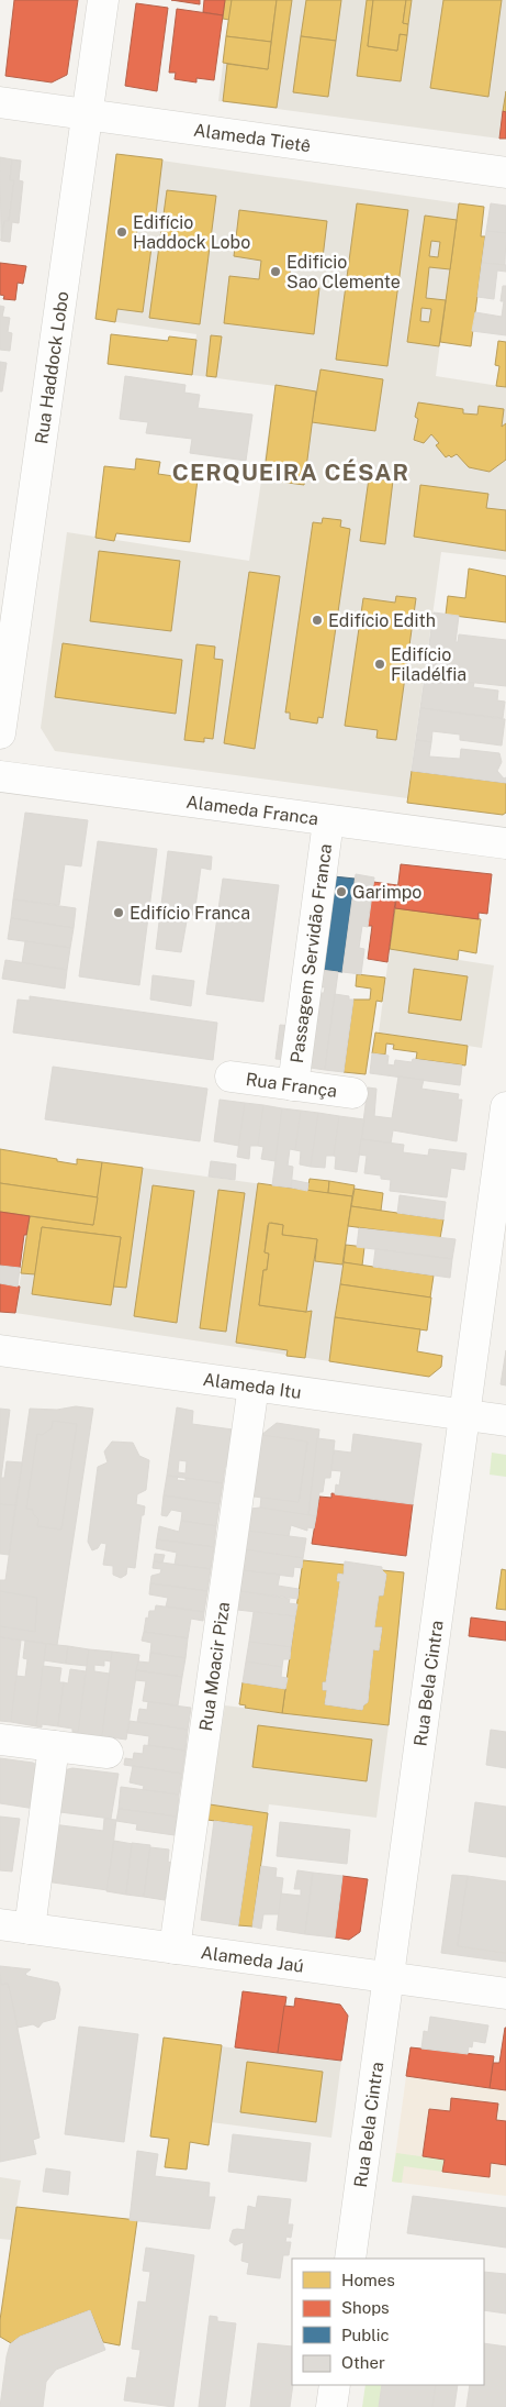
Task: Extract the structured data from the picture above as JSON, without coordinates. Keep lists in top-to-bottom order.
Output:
{
  "streets": {
    "street": [
      "Alameda Tietê",
      "Rua Haddock Lobo",
      "Alameda Franca",
      "Passagem Servidão Franca",
      "Rua França",
      "Alameda Itu",
      "Rua Moacir Piza",
      "Rua Bela Cintra",
      "Alameda Jaú"
    ]
  },
  "crossings": [
    ["Alameda Tietê", "Rua Haddock Lobo"],
    ["Alameda Franca", "Passagem Servidão Franca"],
    ["Passagem Servidão Franca", "Rua França"],
    ["Alameda Itu", "Rua Moacir Piza"],
    ["Alameda Itu", "Rua Bela Cintra"],
    ["Rua Moacir Piza", "Alameda Jaú"],
    ["Rua Bela Cintra", "Alameda Jaú"]
  ],
  "districts": ["CERQUEIRA CÉSAR"],
  "places": [
    "Edifício Haddock Lobo",
    "Edificio Sao Clemente",
    "Edifício Edith",
    "Edifício Filadélfia",
    "Garimpo",
    "Edifício Franca"
  ],
  "legend": [
    "Homes",
    "Shops",
    "Public",
    "Other"
  ]
}
